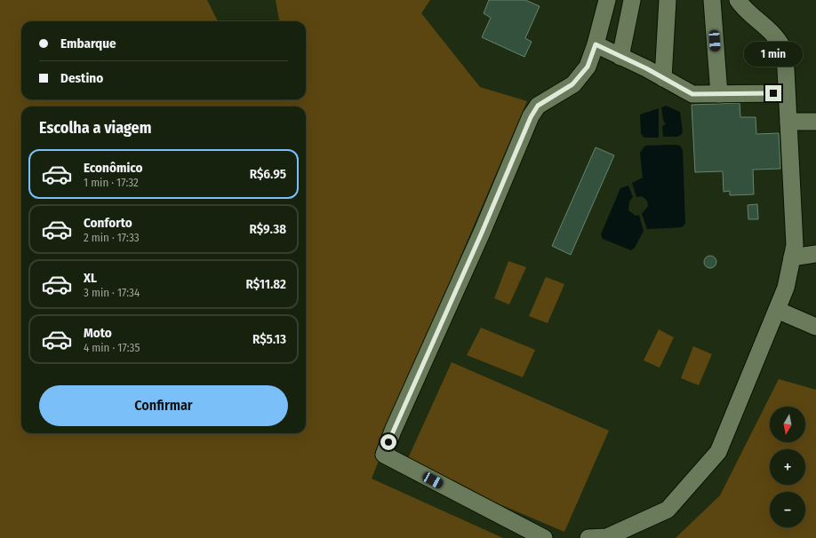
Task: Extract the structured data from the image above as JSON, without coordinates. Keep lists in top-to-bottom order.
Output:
{
  "north": "bottom",
  "page": {
    "banner": ["Embarque", "Destino"],
    "bubble": "1 min",
    "heading": "Escolha a viagem",
    "list": [
      {
        "name": "Econômico",
        "note": "1 min · 17:32",
        "value": "R$6.95"
      },
      {
        "name": "Conforto",
        "note": "2 min · 17:33",
        "value": "R$9.38"
      },
      {
        "name": "XL",
        "note": "3 min · 17:34",
        "value": "R$11.82"
      },
      {
        "name": "Moto",
        "note": "4 min · 17:35",
        "value": "R$5.13"
      }
    ],
    "buttons": "Confirmar",
    "map_buttons": ["+", "−"]
  }
}
